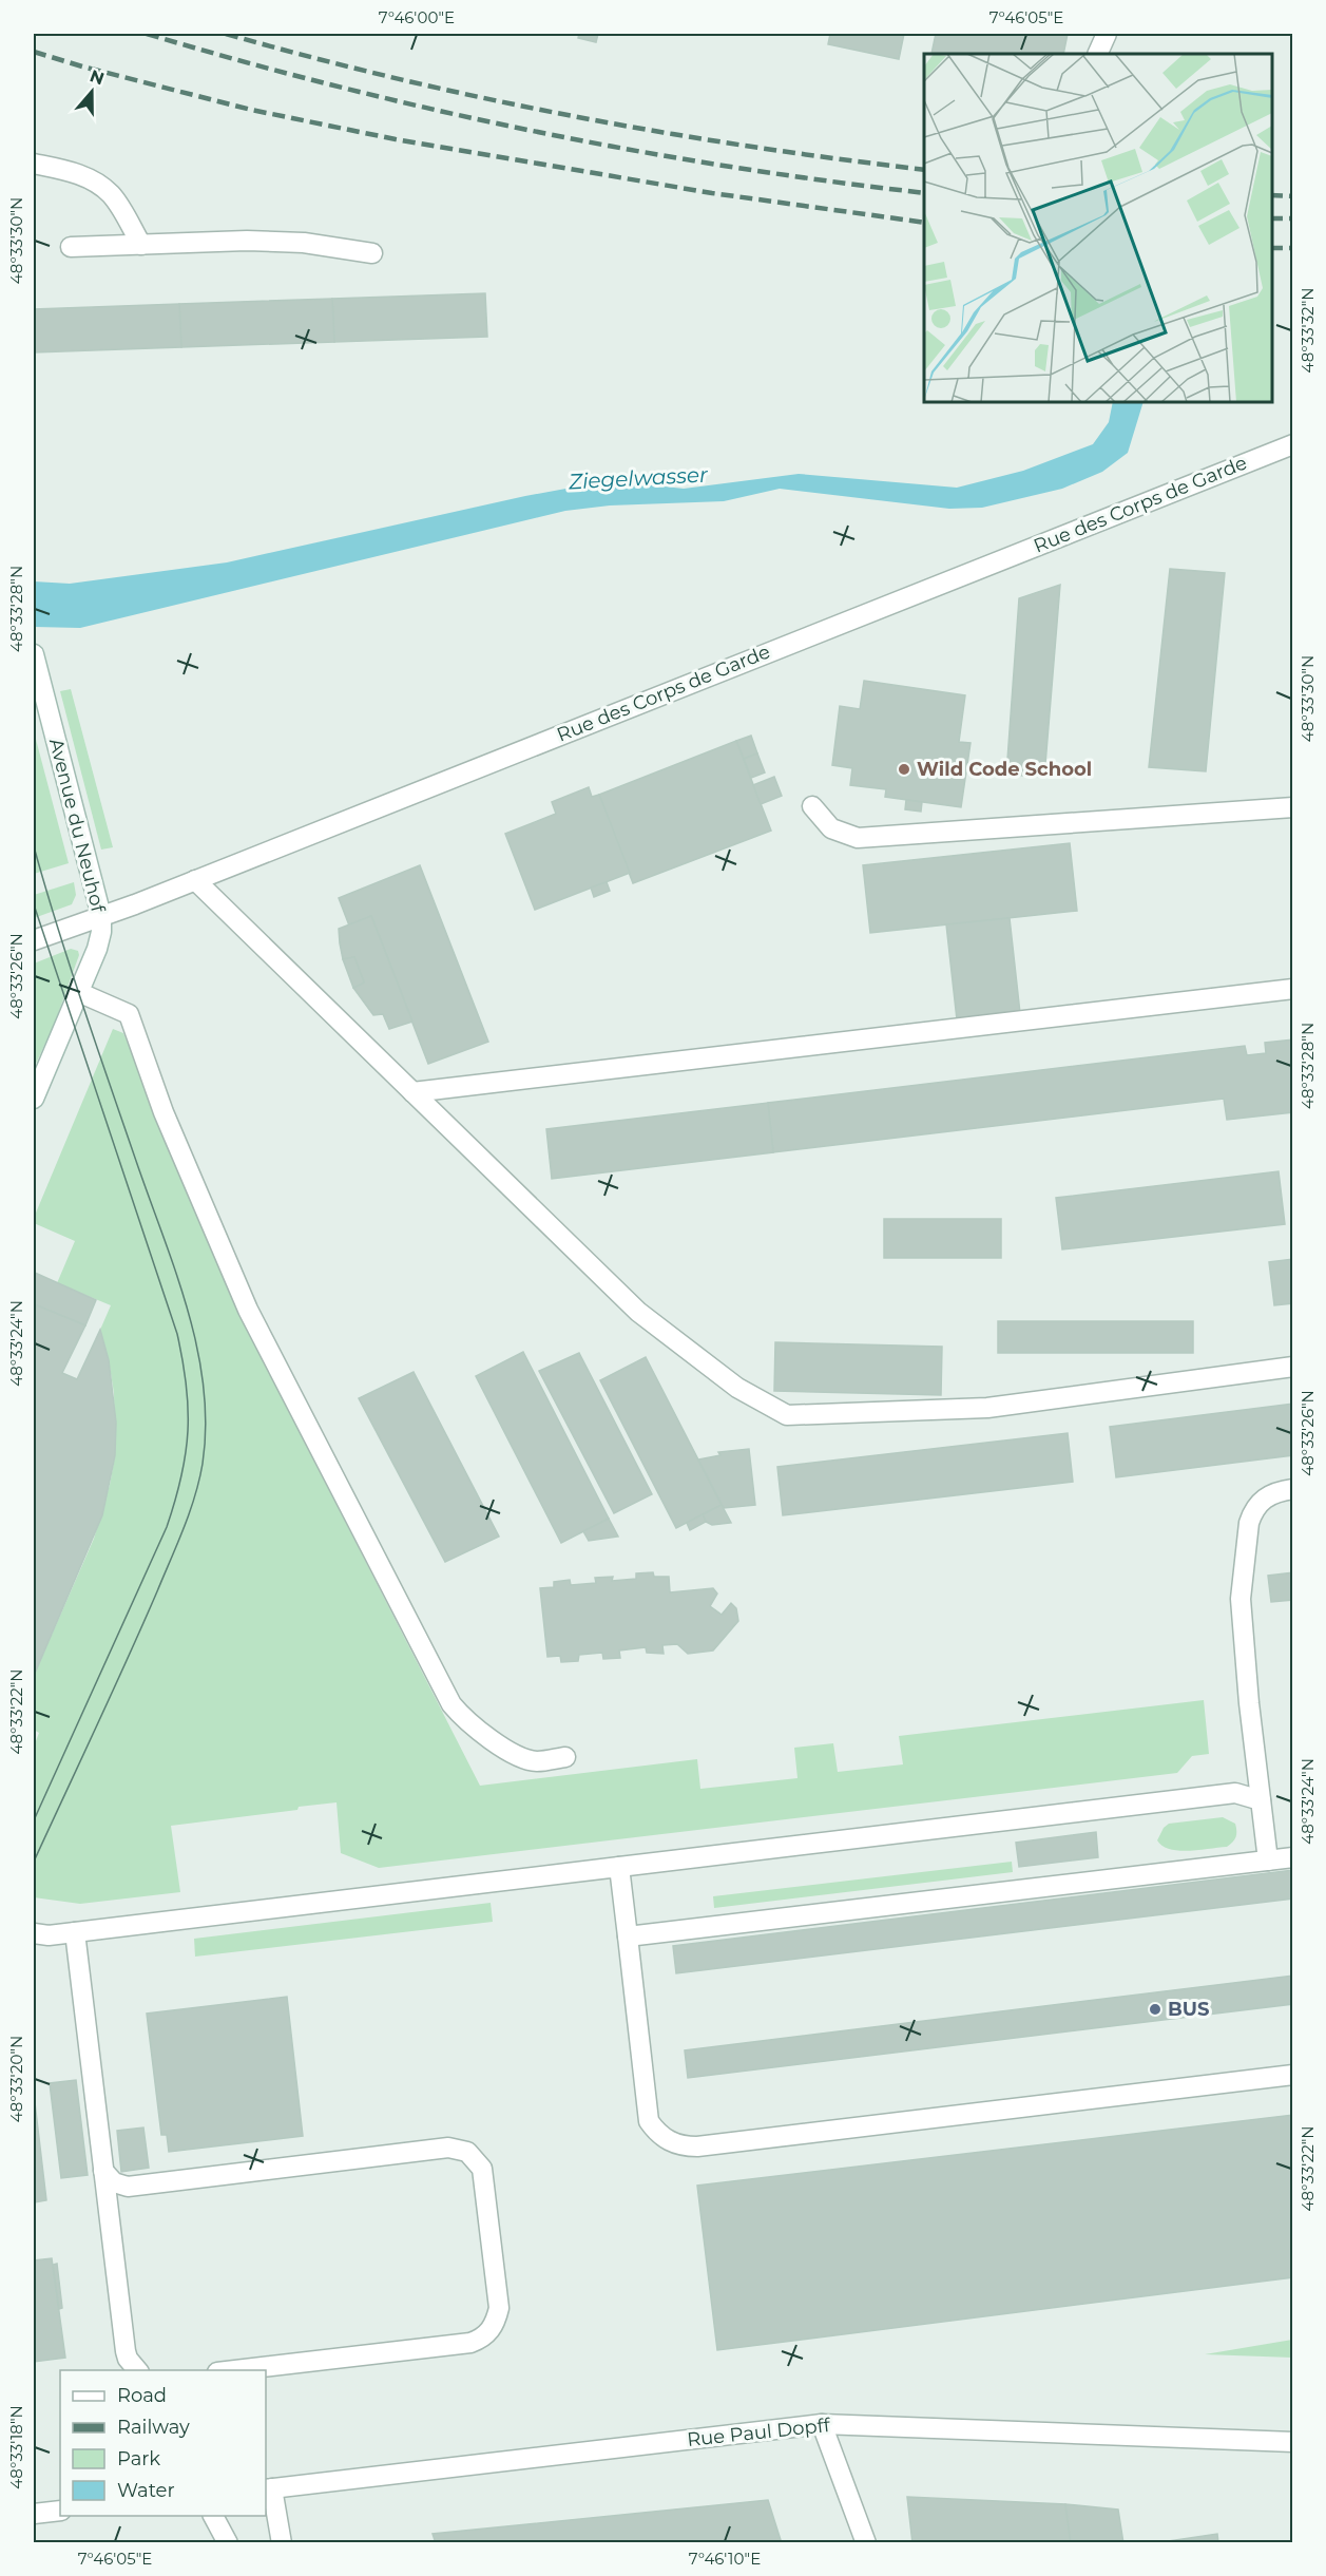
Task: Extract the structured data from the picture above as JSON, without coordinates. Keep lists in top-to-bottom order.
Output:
{
  "streets": {
    "street": ["Rue des Corps de Garde", "Avenue du Neuhof", "Rue Paul Dopff"]
  },
  "crossings": [
    ["Rue des Corps de Garde", "Avenue du Neuhof"]
  ],
  "water": ["Ziegelwasser"],
  "places": ["Wild Code School", "BUS"],
  "legend": [
    "Road",
    "Railway",
    "Park",
    "Water"
  ],
  "north": "top",
  "coordinates": [
    "7°46'00\"E",
    "7°46'05\"E",
    "48°33'30\"N",
    "48°33'32\"N",
    "48°33'28\"N",
    "48°33'26\"N",
    "48°33'24\"N",
    "48°33'22\"N",
    "48°33'20\"N",
    "48°33'18\"N",
    "7°46'10\"E"
  ]
}
